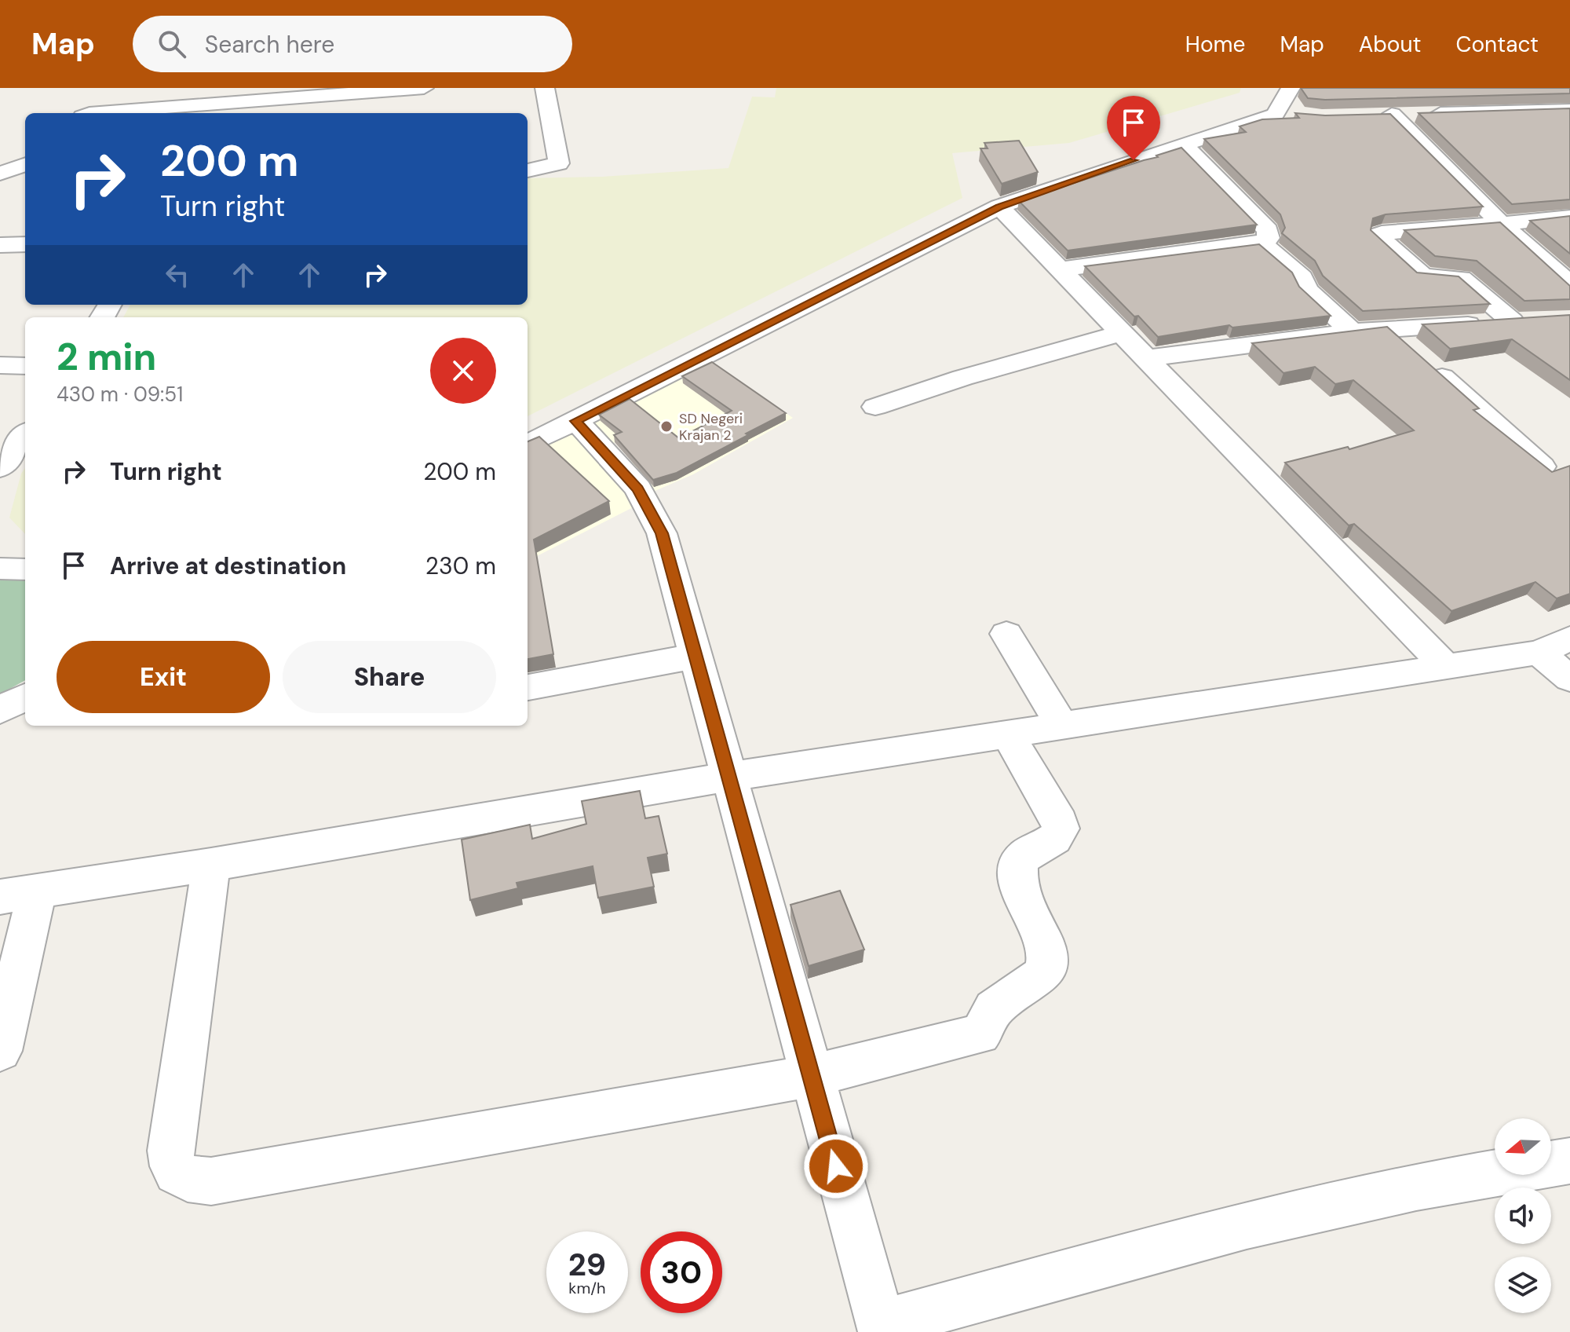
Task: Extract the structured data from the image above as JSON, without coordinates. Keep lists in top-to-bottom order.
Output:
{
  "places": ["SD Negeri Krajan 2"],
  "north": "left",
  "page": {
    "header": "Map",
    "search": "Search here",
    "nav": [
      "Home",
      "Map",
      "About",
      "Contact"
    ],
    "turn": ["200 m", "Turn right"],
    "heading": ["2 min", "430 m · 09:51"],
    "list": [
      {
        "name": "Turn right",
        "value": "200 m"
      },
      {
        "name": "Arrive at destination",
        "value": "230 m"
      }
    ],
    "buttons": ["Exit", "Share"],
    "speed": "29 km/h",
    "limit": "30"
  }
}
